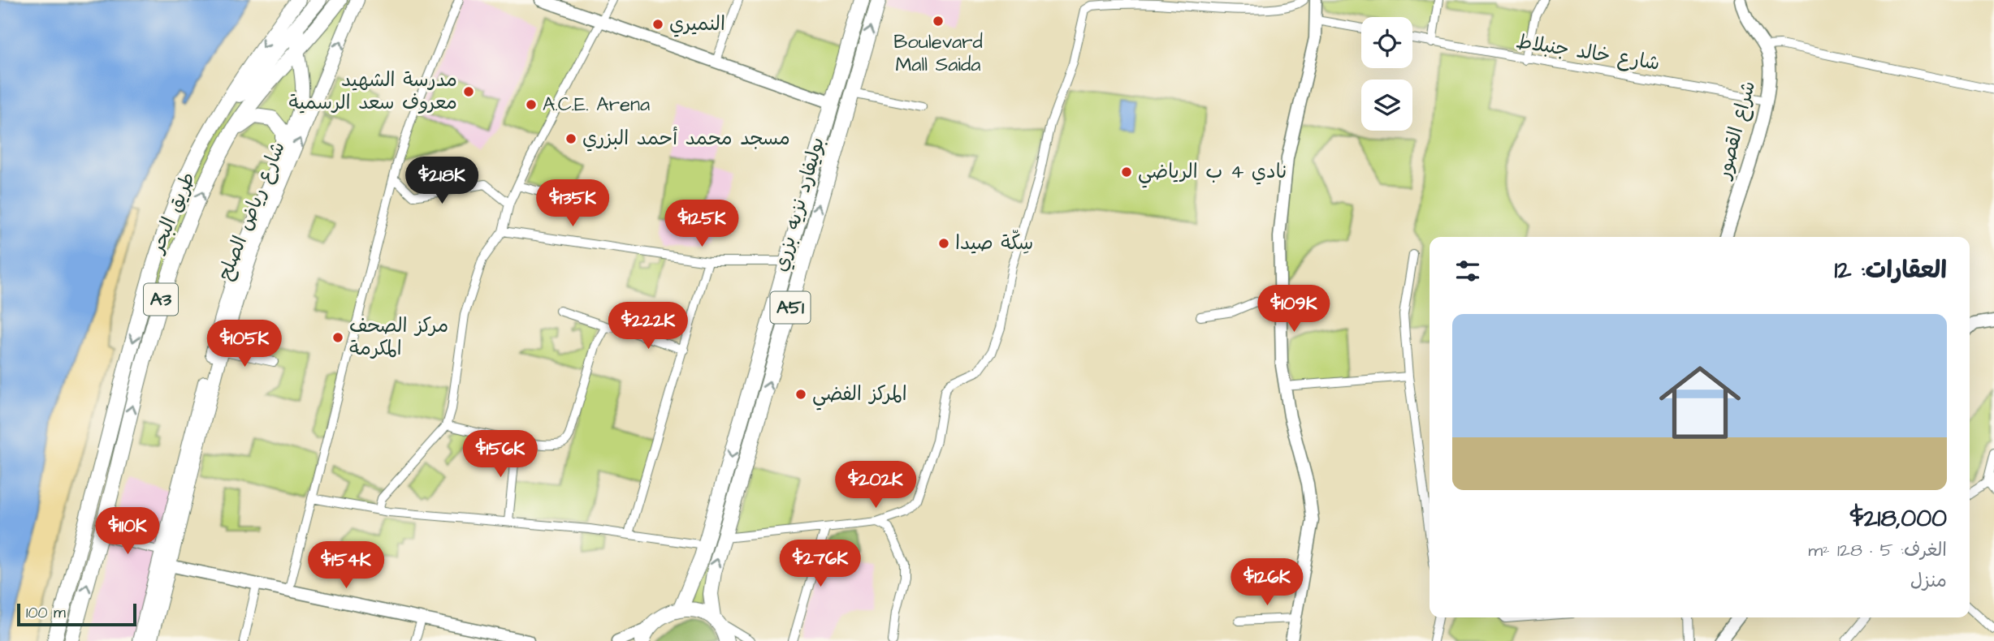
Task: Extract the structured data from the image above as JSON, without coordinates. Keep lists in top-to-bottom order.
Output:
{
  "streets": {
    "highway": [
      "بوليفارد نزيه بزري",
      "طريق البحر",
      "A3",
      "A51"
    ],
    "main road": ["شارع رياض الصلح"],
    "street": ["شارع خالد جنبلاط", "شراع القصور"]
  },
  "crossings": [
    ["شارع خالد جنبلاط", "شراع القصور"],
    ["بوليفارد نزيه بزري", "A51"],
    ["شارع رياض الصلح", "طريق البحر"]
  ],
  "places": [
    "Boulevard Mall Saida",
    "النميري",
    "مدرسة الشهيد معروف سعد الرسمية",
    "A.C.E. Arena",
    "مسجد محمد أحمد البزري",
    "نادي 4 ب الرياضي",
    "سِكّة صيدا",
    "مركز الصحف المكرمة",
    "المركز الفضي"
  ],
  "scale_bar": "100 m",
  "page": {
    "price": [
      "$218K",
      "$135K",
      "$125K",
      "$109K",
      "$222K",
      "$105K",
      "$156K",
      "$202K",
      "$110K",
      "$276K",
      "$154K",
      "$126K"
    ],
    "heading": "العقارات: 12",
    "list": [
      {
        "name": "$218,000",
        "note": "الغرف: 5 · 128 m² · منزل"
      }
    ],
    "scale": "100 m"
  }
}
